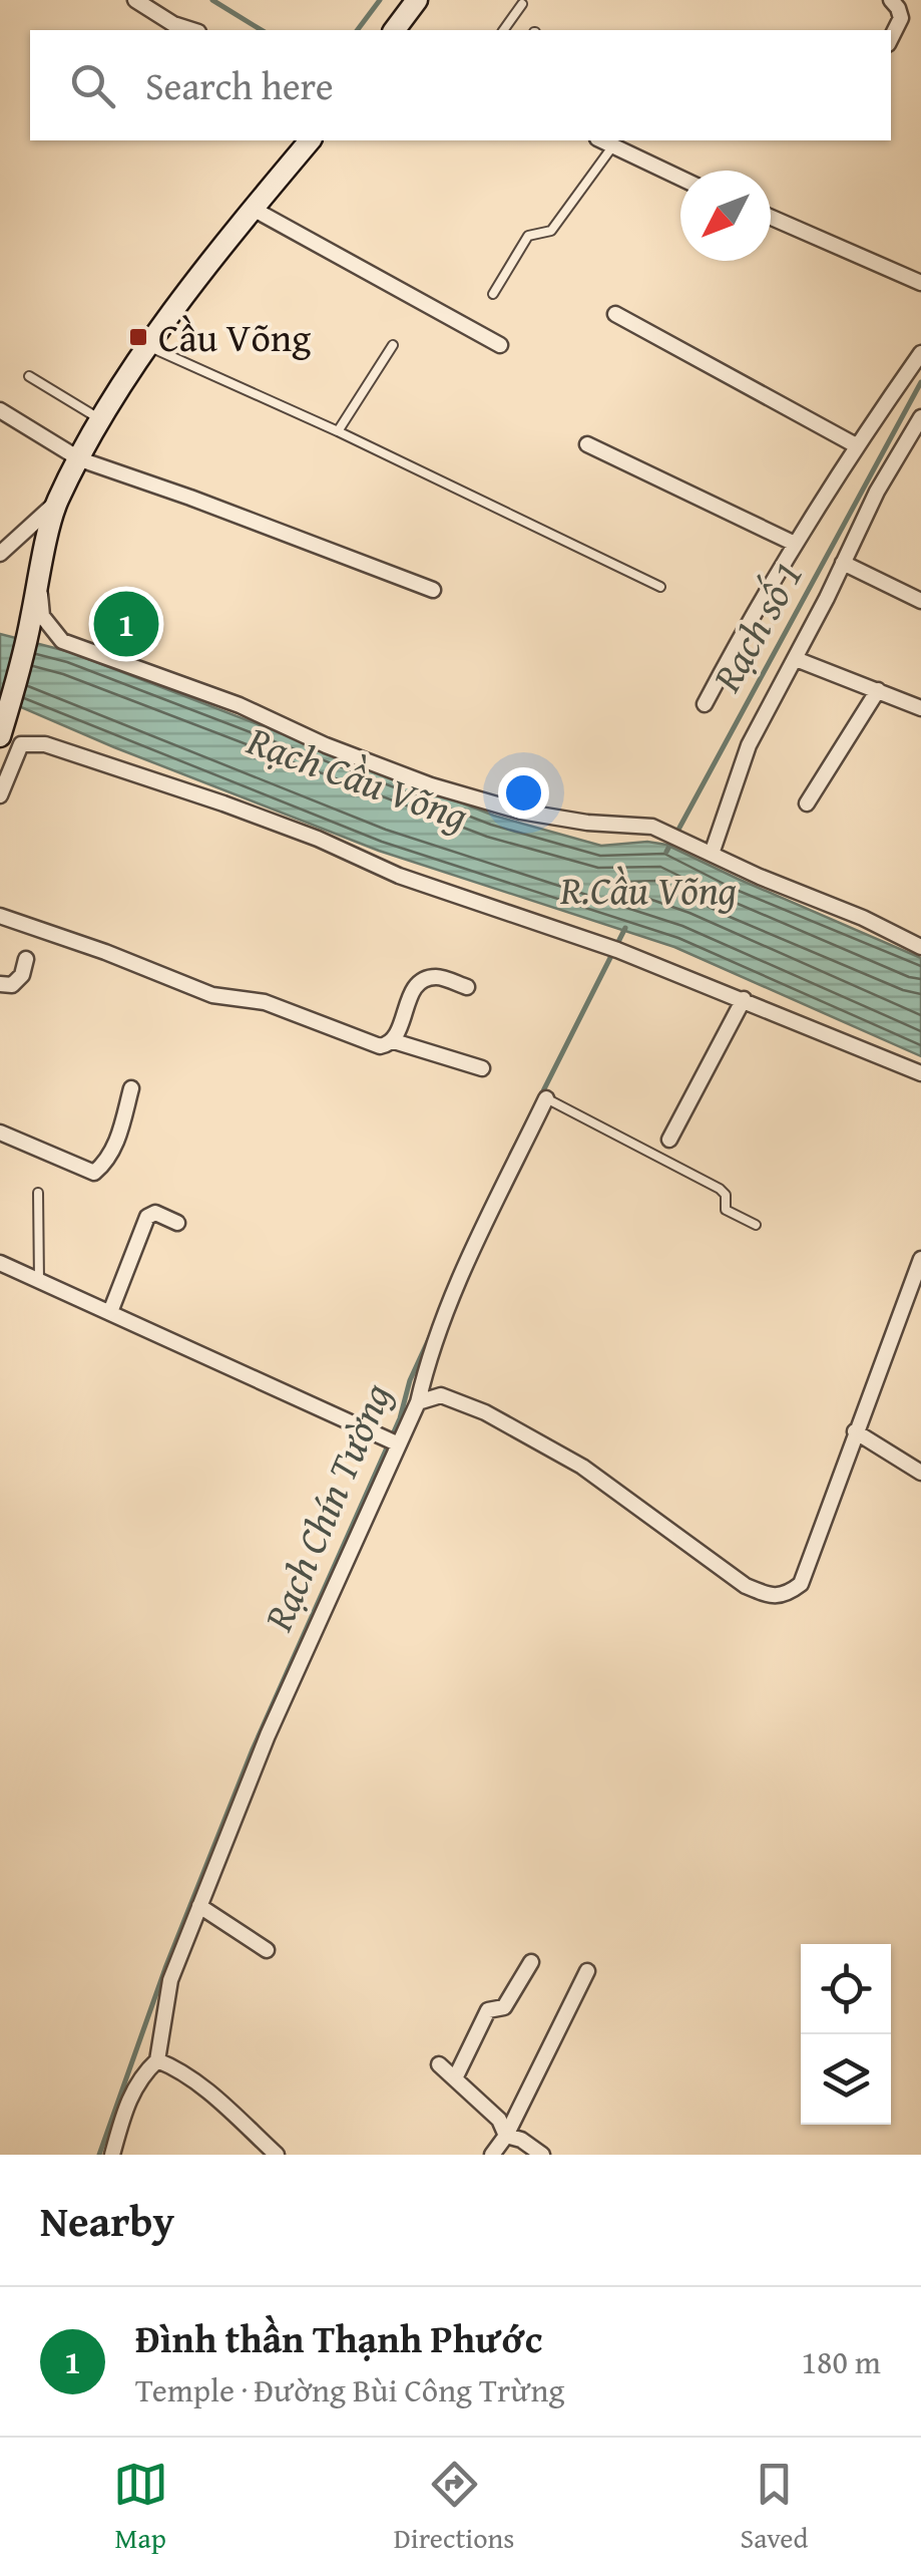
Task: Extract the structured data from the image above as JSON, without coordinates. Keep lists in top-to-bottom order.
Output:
{
  "water": [
    "Rạch số 1",
    "Rạch Cầu Võng",
    "R.Cầu Võng",
    "Rạch Chín Tường"
  ],
  "places": {
    "transit": ["Cầu Võng"]
  },
  "north": "bottom left",
  "page": {
    "search": "Search here",
    "pins": "1",
    "heading": "Nearby",
    "list": [
      {
        "mark": "1",
        "name": "Đình thần Thạnh Phước",
        "note": "Temple · Đường Bùi Công Trừng",
        "value": "180 m"
      }
    ],
    "nav": ["Map", "Directions", "Saved"]
  }
}
